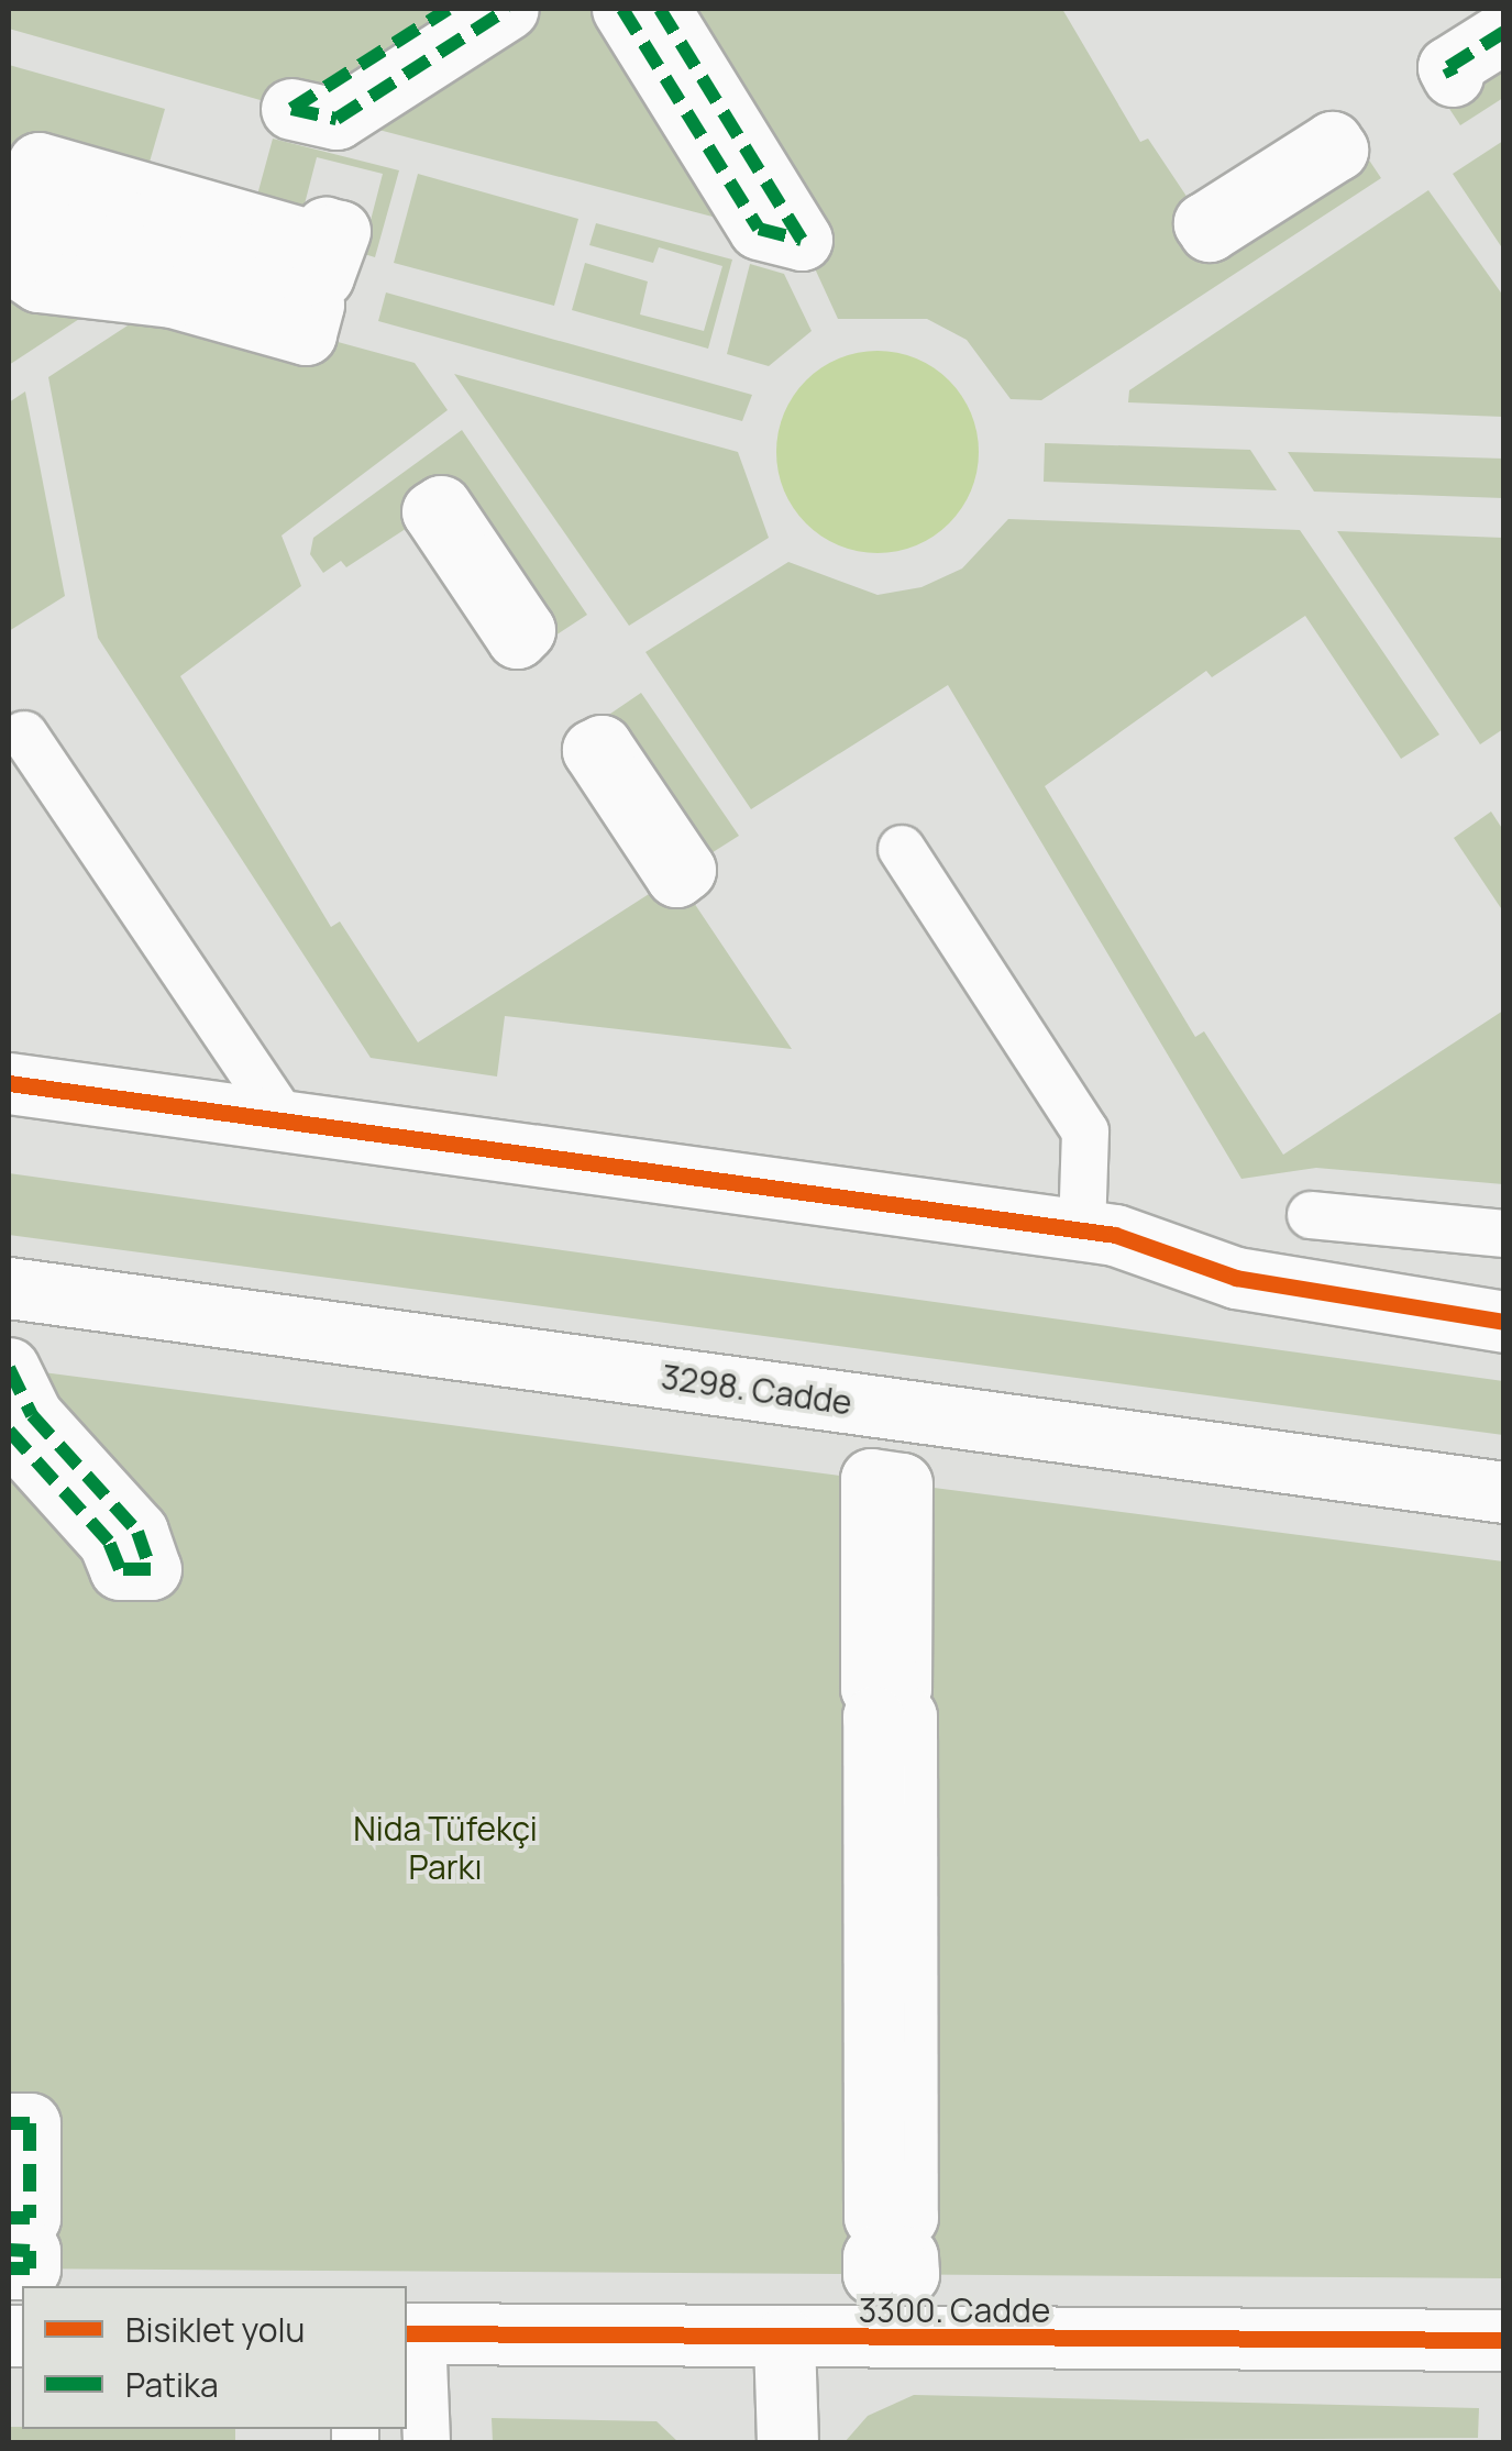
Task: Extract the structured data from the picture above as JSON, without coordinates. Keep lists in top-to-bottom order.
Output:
{
  "streets": {
    "street": ["3298. Cadde", "3300. Cadde"]
  },
  "parks": ["Nida Tüfekçi Parkı"],
  "legend": ["Bisiklet yolu", "Patika"]
}
